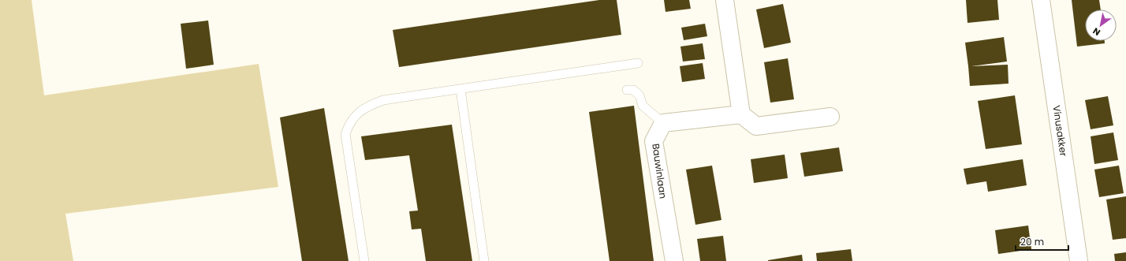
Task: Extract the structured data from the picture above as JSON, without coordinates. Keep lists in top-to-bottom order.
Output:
{
  "streets": {
    "street": ["Vinusakker", "Bauwinlaan"]
  },
  "scale_bar": "20 m",
  "north": "bottom left"
}
